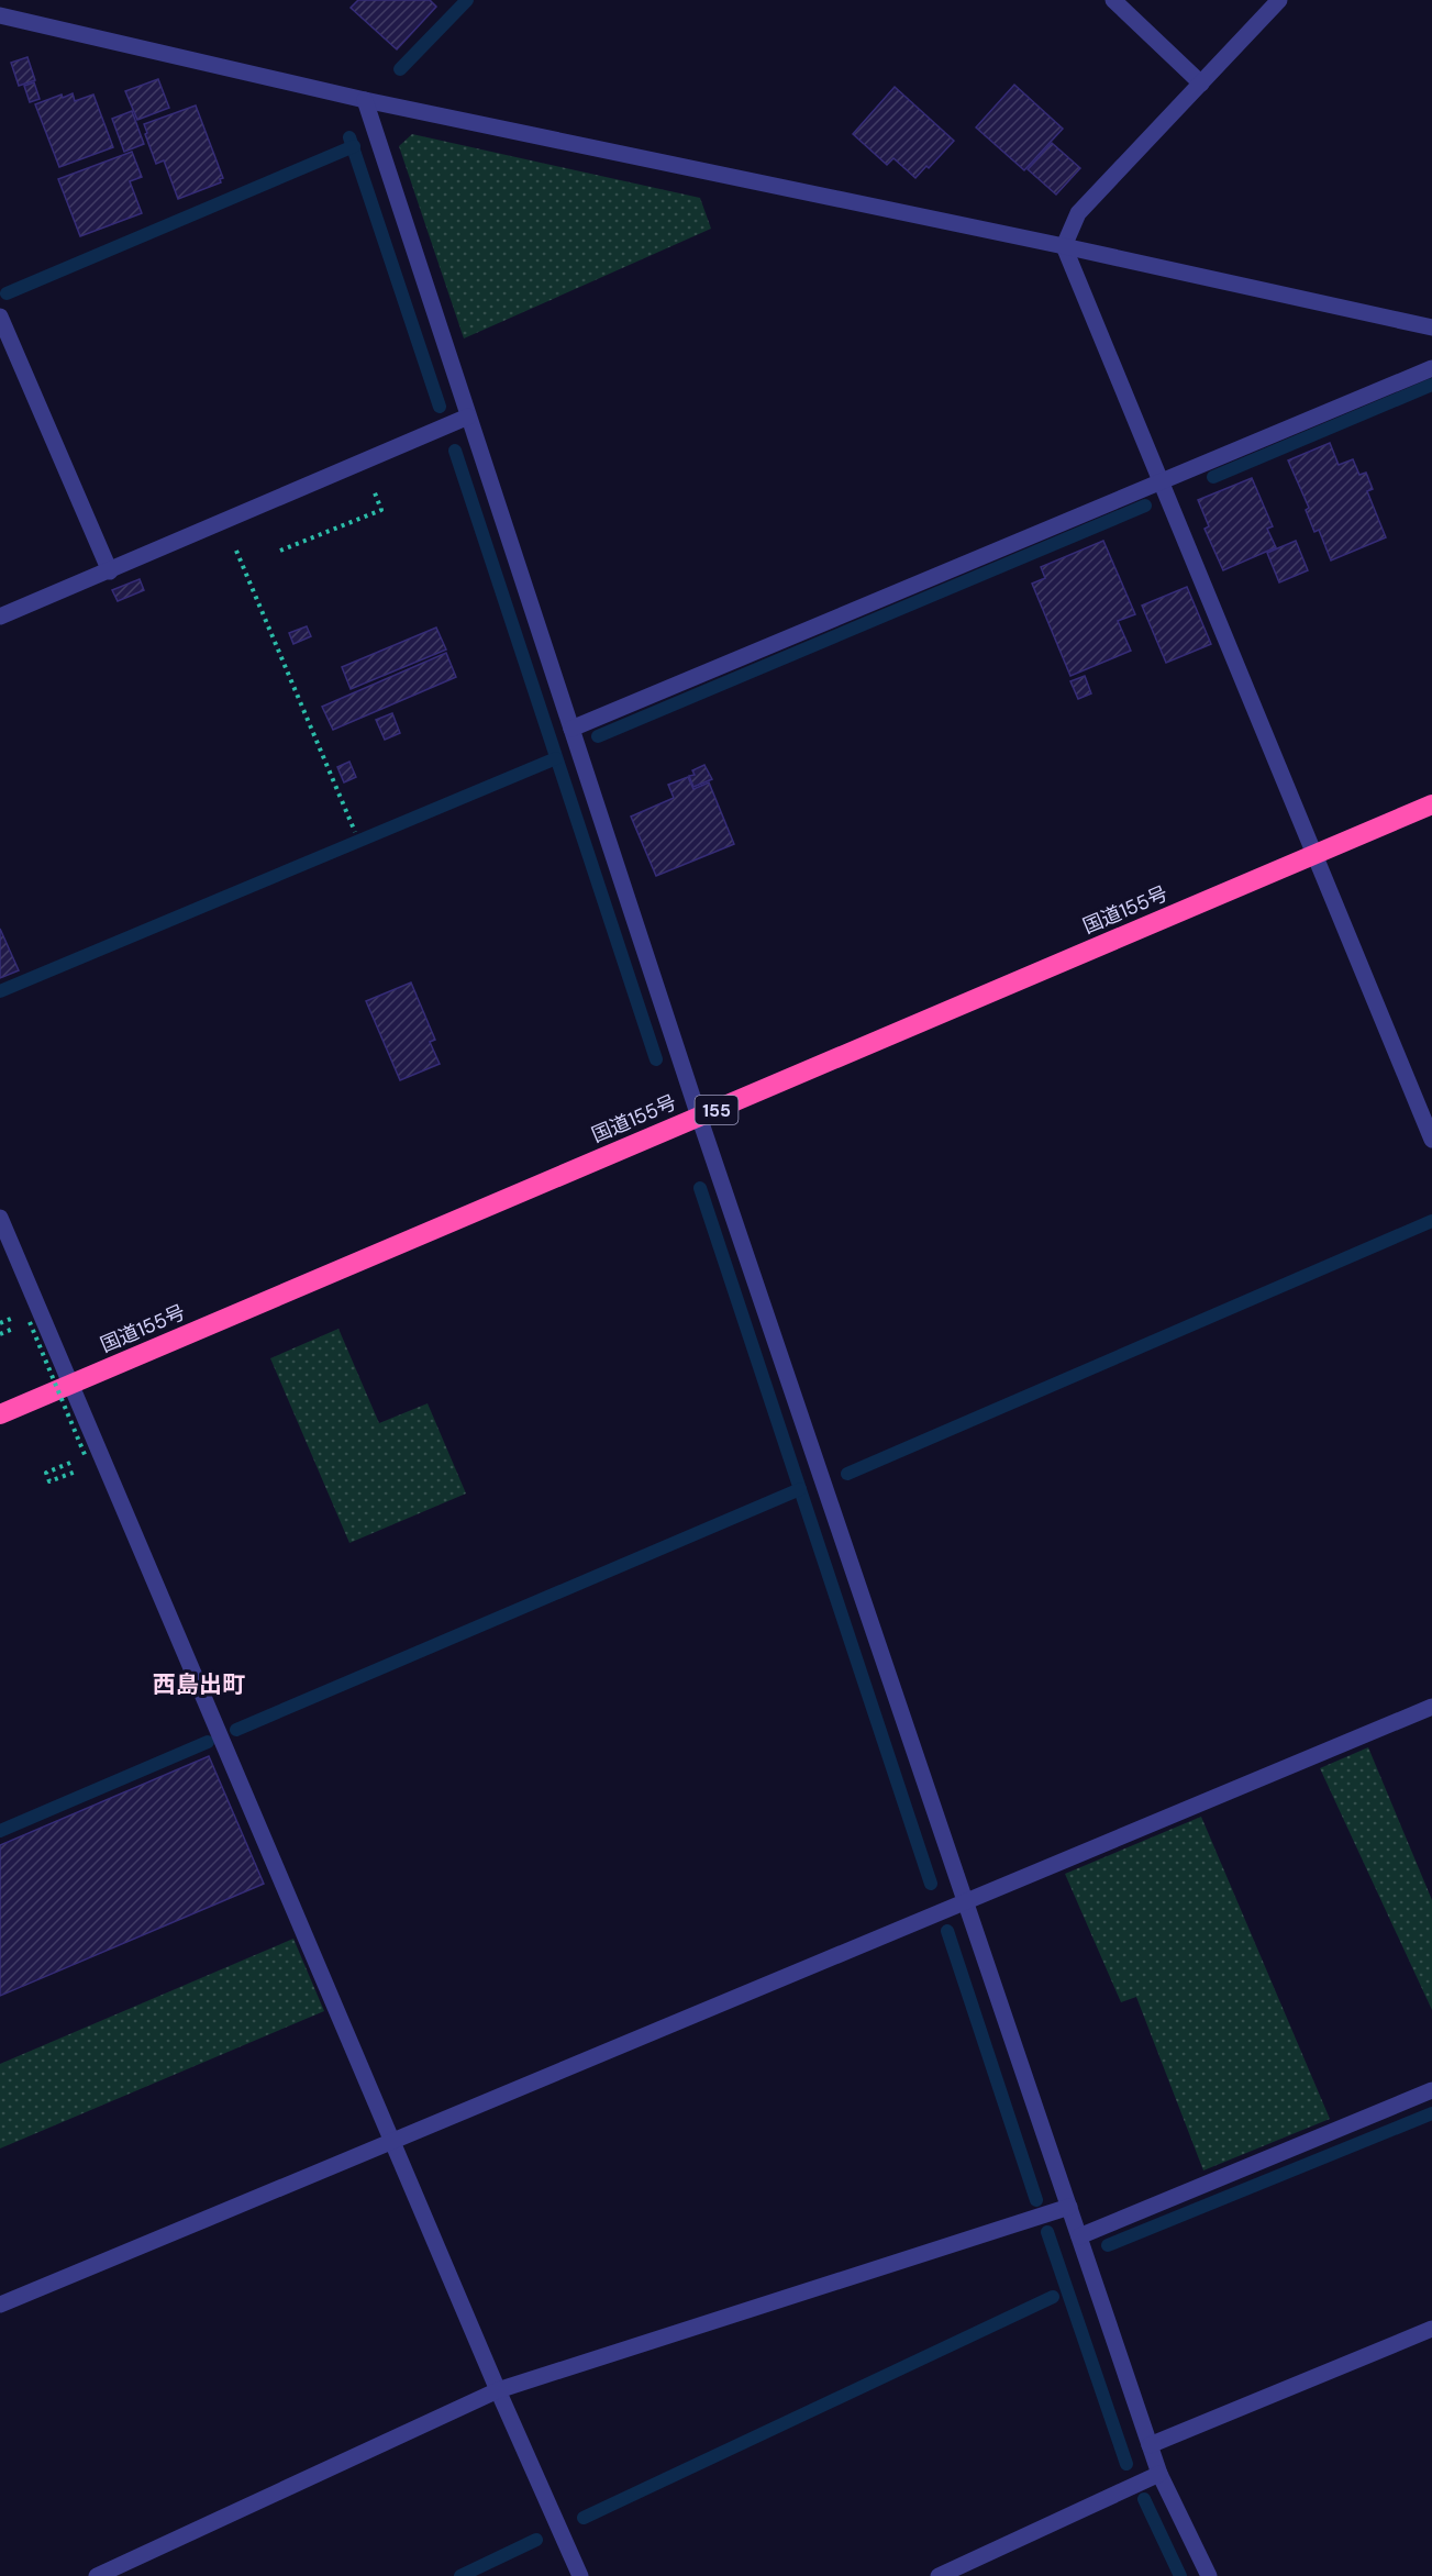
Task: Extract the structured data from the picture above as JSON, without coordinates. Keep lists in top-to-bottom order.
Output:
{
  "streets": {
    "highway": ["国道155号", "155"]
  },
  "districts": ["西島出町"]
}
